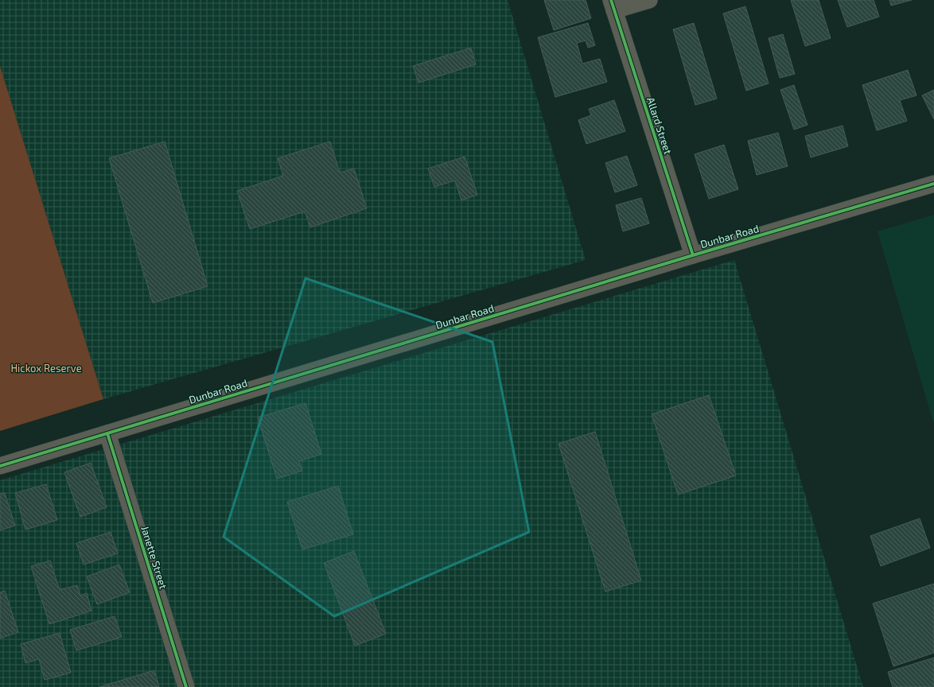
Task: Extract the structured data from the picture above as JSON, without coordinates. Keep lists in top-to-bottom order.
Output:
{
  "streets": {
    "street": ["Allard Street", "Dunbar Road", "Janette Street"]
  },
  "crossings": [
    ["Allard Street", "Dunbar Road"],
    ["Dunbar Road", "Janette Street"]
  ],
  "parks": ["Hickox Reserve"]
}
